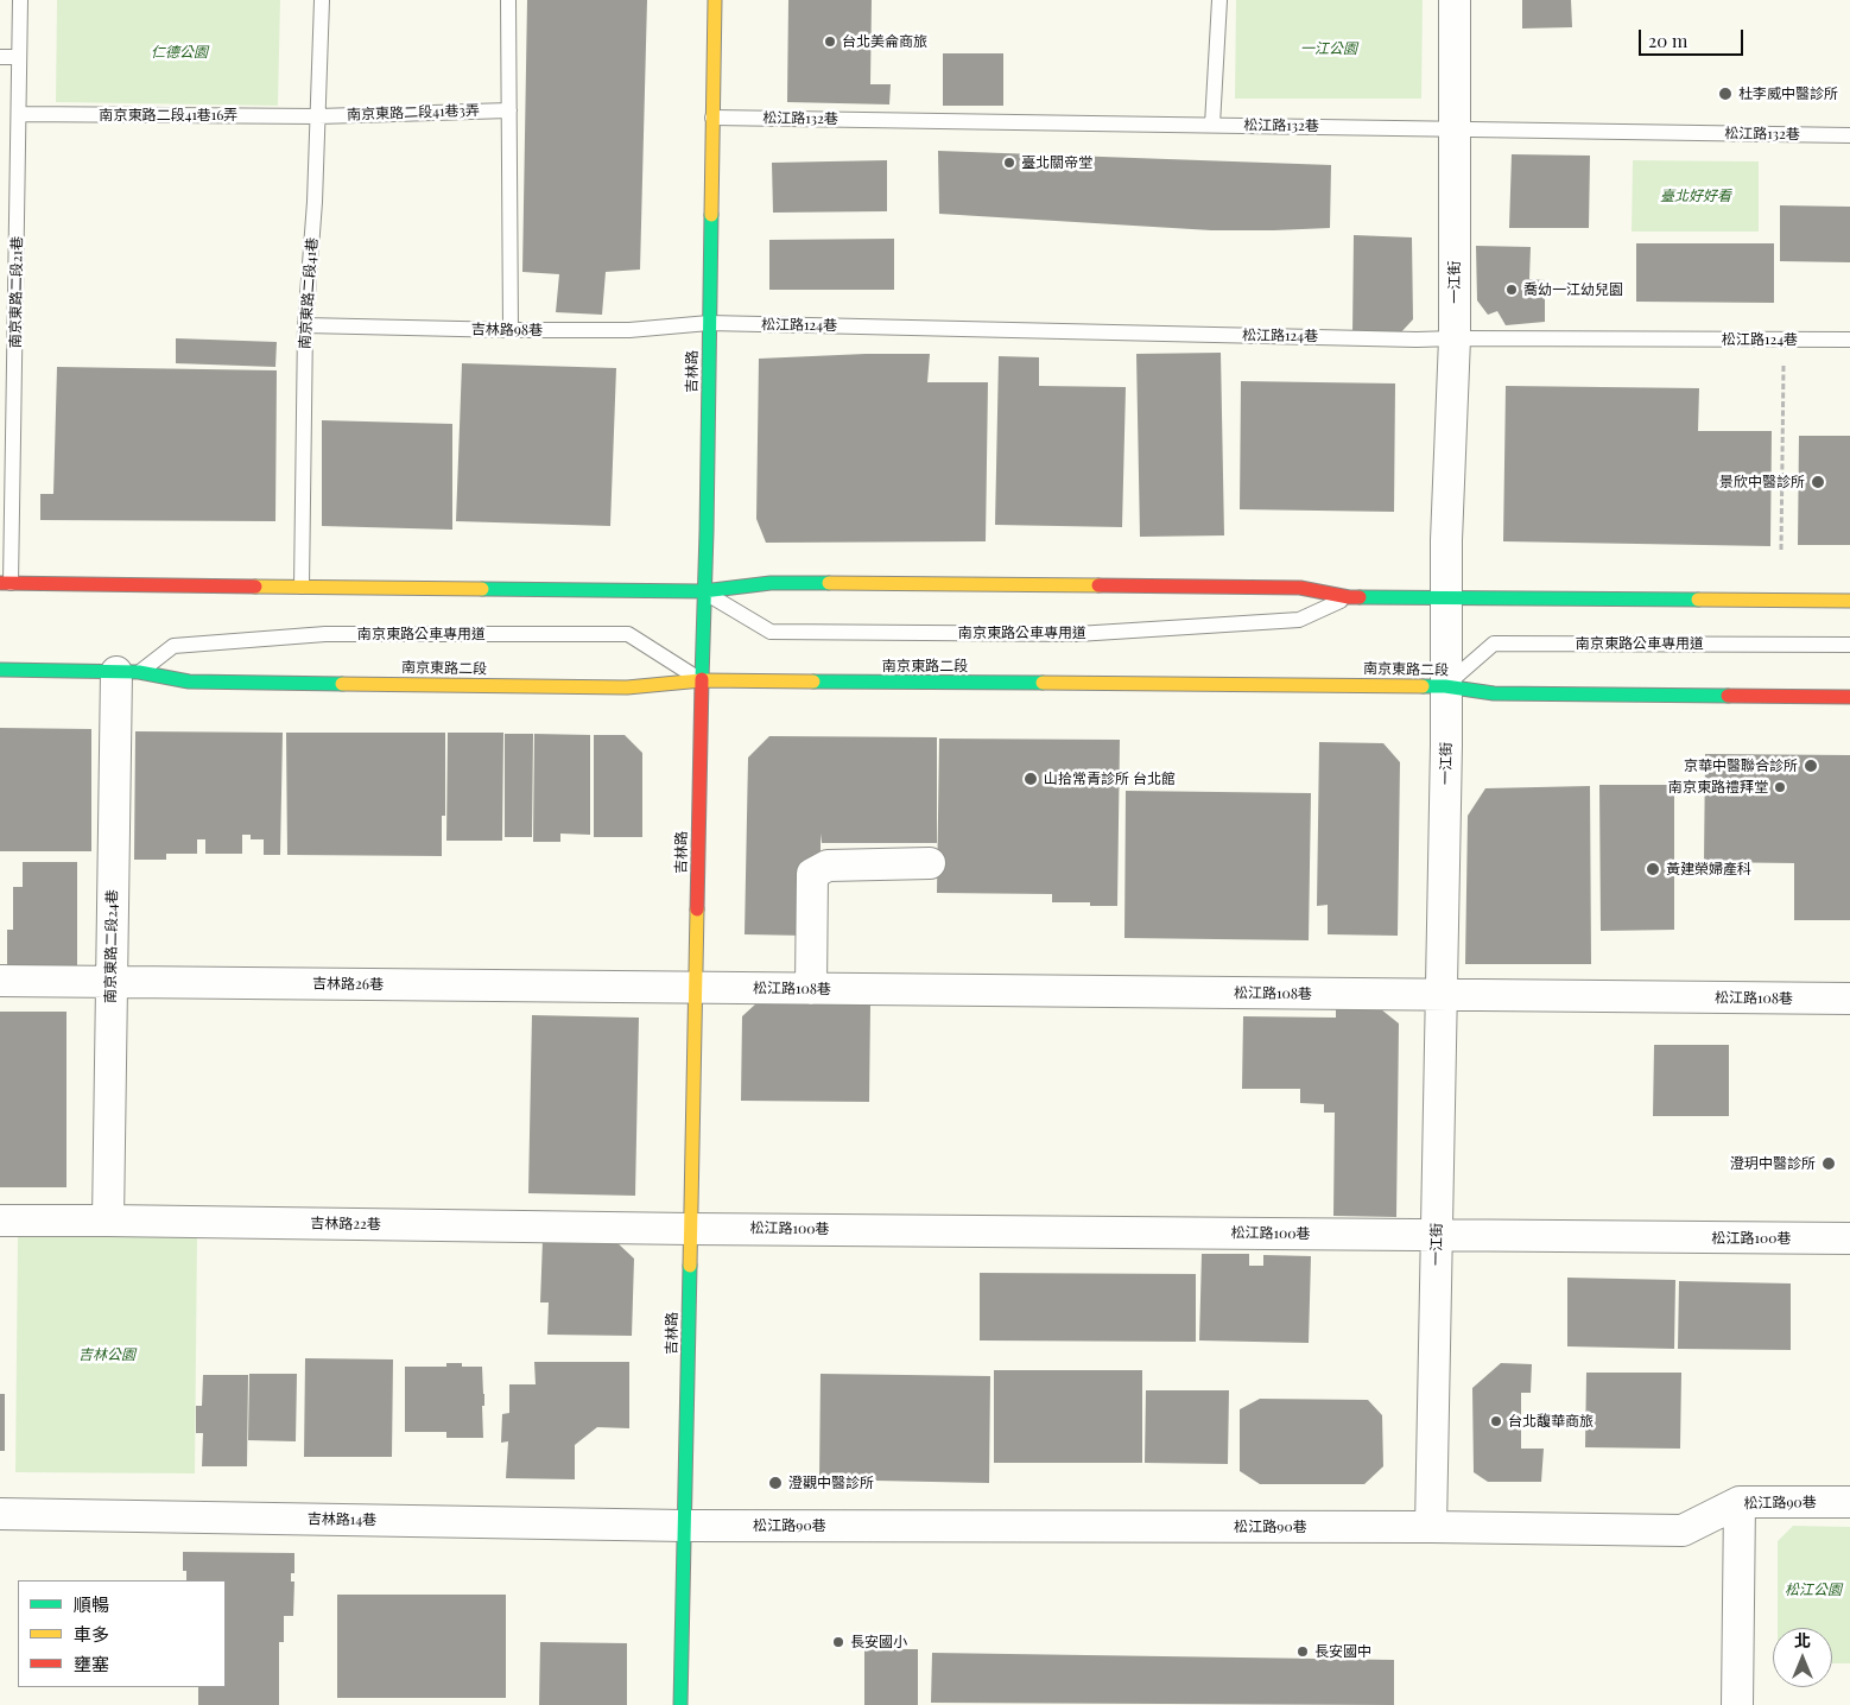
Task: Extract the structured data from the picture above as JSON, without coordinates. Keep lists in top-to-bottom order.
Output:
{
  "streets": {
    "main road": ["吉林路", "南京東路二段"],
    "street": [
      "一江街",
      "南京東路二段24巷",
      "吉林路26巷",
      "松江路108巷",
      "吉林路22巷",
      "松江路100巷",
      "松江路90巷",
      "吉林路14巷"
    ],
    "lane": [
      "南京東路二段41巷3弄",
      "南京東路二段41巷16弄",
      "松江路132巷",
      "南京東路二段21巷",
      "南京東路二段41巷",
      "松江路124巷",
      "吉林路98巷",
      "南京東路公車專用道"
    ]
  },
  "crossings": [
    ["南京東路二段41巷3弄", "南京東路二段41巷16弄"],
    ["南京東路二段41巷3弄", "南京東路二段41巷"],
    ["南京東路二段41巷16弄", "南京東路二段21巷"],
    ["南京東路二段41巷16弄", "南京東路二段41巷"],
    ["松江路132巷", "一江街"],
    ["松江路132巷", "吉林路"],
    ["一江街", "松江路124巷"],
    ["一江街", "南京東路公車專用道"],
    ["一江街", "南京東路二段"],
    ["一江街", "松江路108巷"],
    ["一江街", "松江路100巷"],
    ["一江街", "松江路90巷"],
    ["南京東路二段41巷", "吉林路98巷"],
    ["松江路124巷", "吉林路98巷"],
    ["松江路124巷", "吉林路"],
    ["吉林路98巷", "吉林路"],
    ["吉林路", "南京東路公車專用道"],
    ["吉林路", "南京東路二段"],
    ["吉林路", "吉林路26巷"],
    ["吉林路", "松江路108巷"],
    ["吉林路", "吉林路22巷"],
    ["吉林路", "松江路100巷"],
    ["吉林路", "松江路90巷"],
    ["吉林路", "吉林路14巷"],
    ["南京東路公車專用道", "南京東路二段"],
    ["南京東路公車專用道", "南京東路二段24巷"],
    ["南京東路二段", "南京東路二段24巷"],
    ["南京東路二段24巷", "吉林路26巷"],
    ["南京東路二段24巷", "吉林路22巷"],
    ["吉林路26巷", "松江路108巷"],
    ["吉林路22巷", "松江路100巷"],
    ["松江路90巷", "吉林路14巷"]
  ],
  "parks": [
    "一江公園",
    "仁德公園",
    "臺北好好看",
    "吉林公園",
    "松江公園"
  ],
  "places": [
    "台北美侖商旅",
    "杜李威中醫診所",
    "臺北關帝堂",
    "喬幼一江幼兒園",
    "景欣中醫診所",
    "京華中醫聯合診所",
    "山拾常青診所 台北館",
    "南京東路禮拜堂",
    "黃建榮婦產科",
    "澄玥中醫診所",
    "台北馥華商旅",
    "澄觀中醫診所",
    "長安國小",
    "長安國中"
  ],
  "legend": ["順暢", "車多", "壅塞"],
  "scale_bar": "20 m",
  "north": "top"
}
